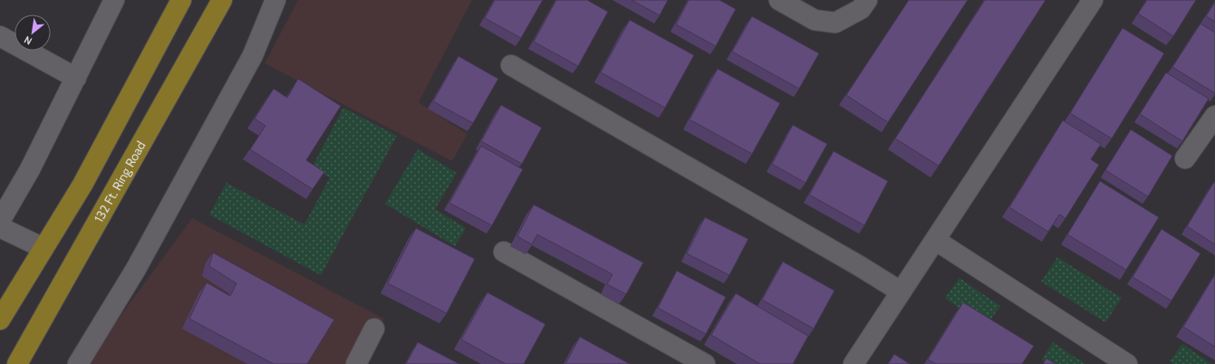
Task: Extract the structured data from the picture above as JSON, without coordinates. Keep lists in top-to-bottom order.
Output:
{
  "streets": {
    "main road": ["132 Ft. Ring Road"]
  },
  "north": "bottom left"
}
